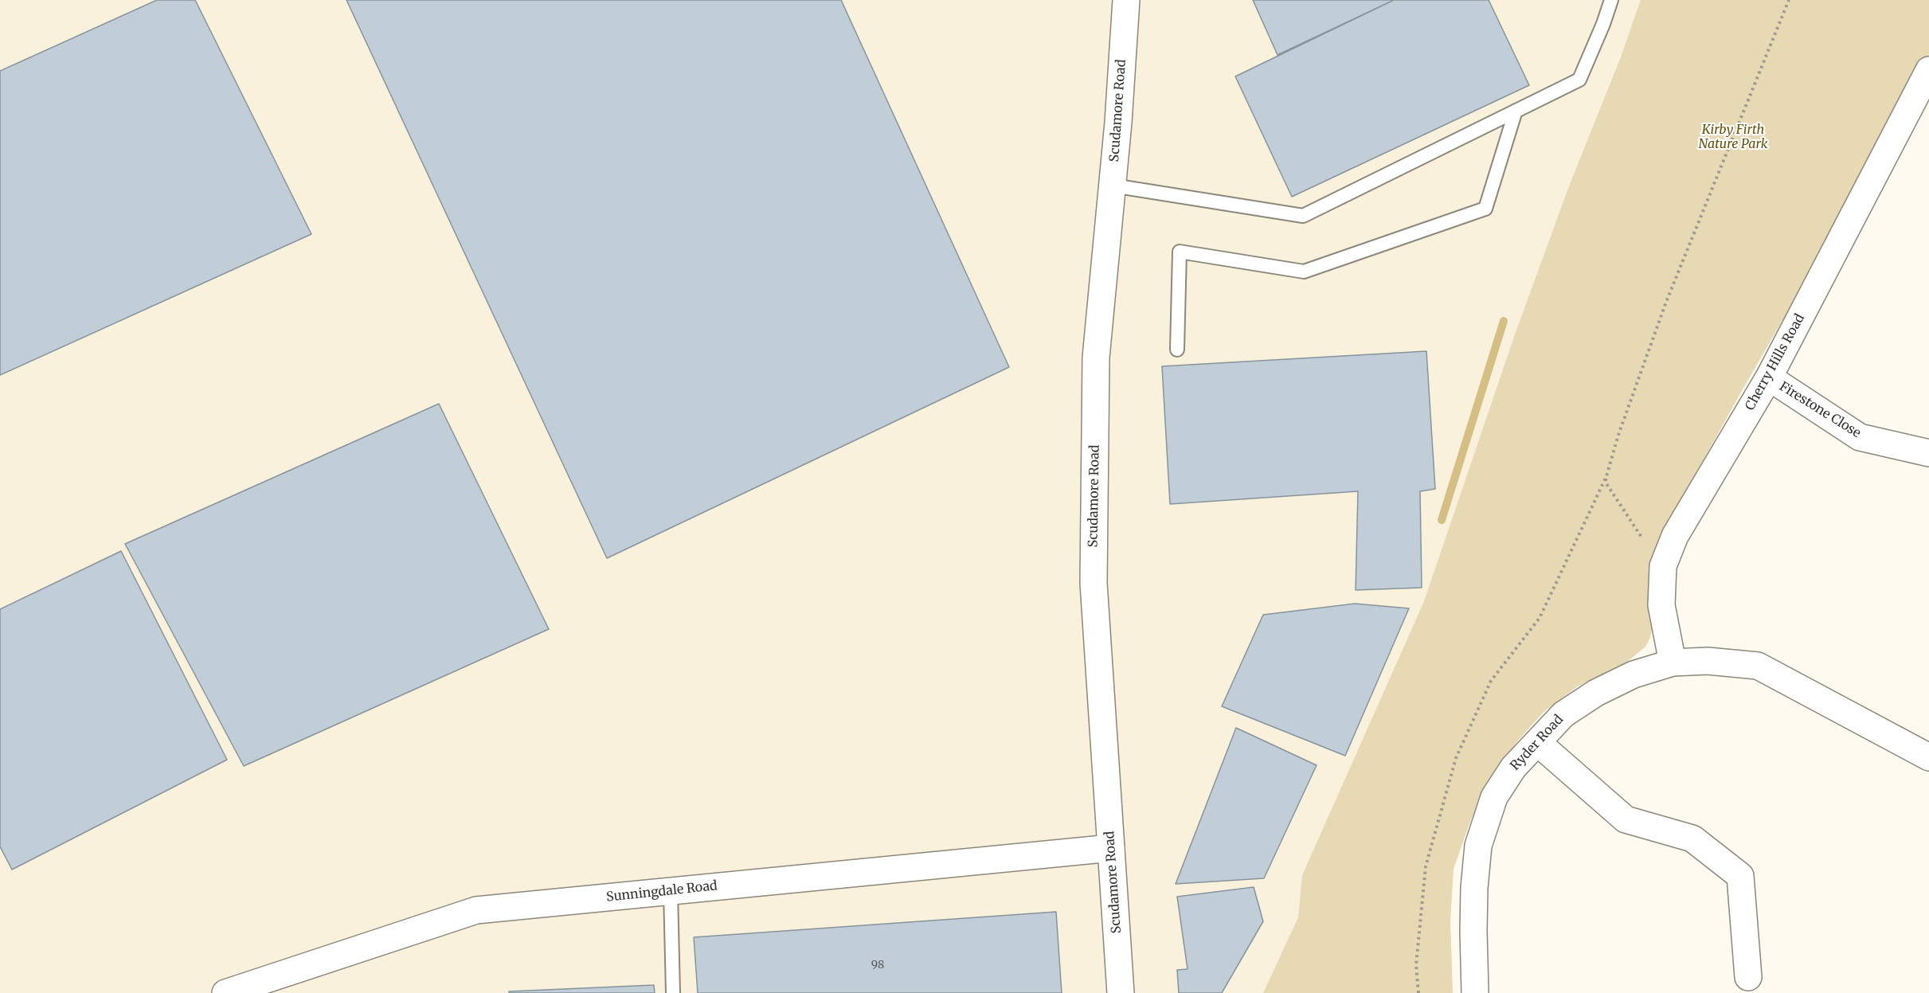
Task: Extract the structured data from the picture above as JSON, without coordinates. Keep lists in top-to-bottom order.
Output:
{
  "streets": {
    "street": [
      "Scudamore Road",
      "Cherry Hills Road",
      "Firestone Close",
      "Ryder Road",
      "Sunningdale Road"
    ]
  },
  "crossings": [
    ["Scudamore Road", "Sunningdale Road"],
    ["Cherry Hills Road", "Firestone Close"],
    ["Cherry Hills Road", "Ryder Road"]
  ],
  "parks": ["Kirby Firth Nature Park"],
  "house_numbers": ["98"]
}
